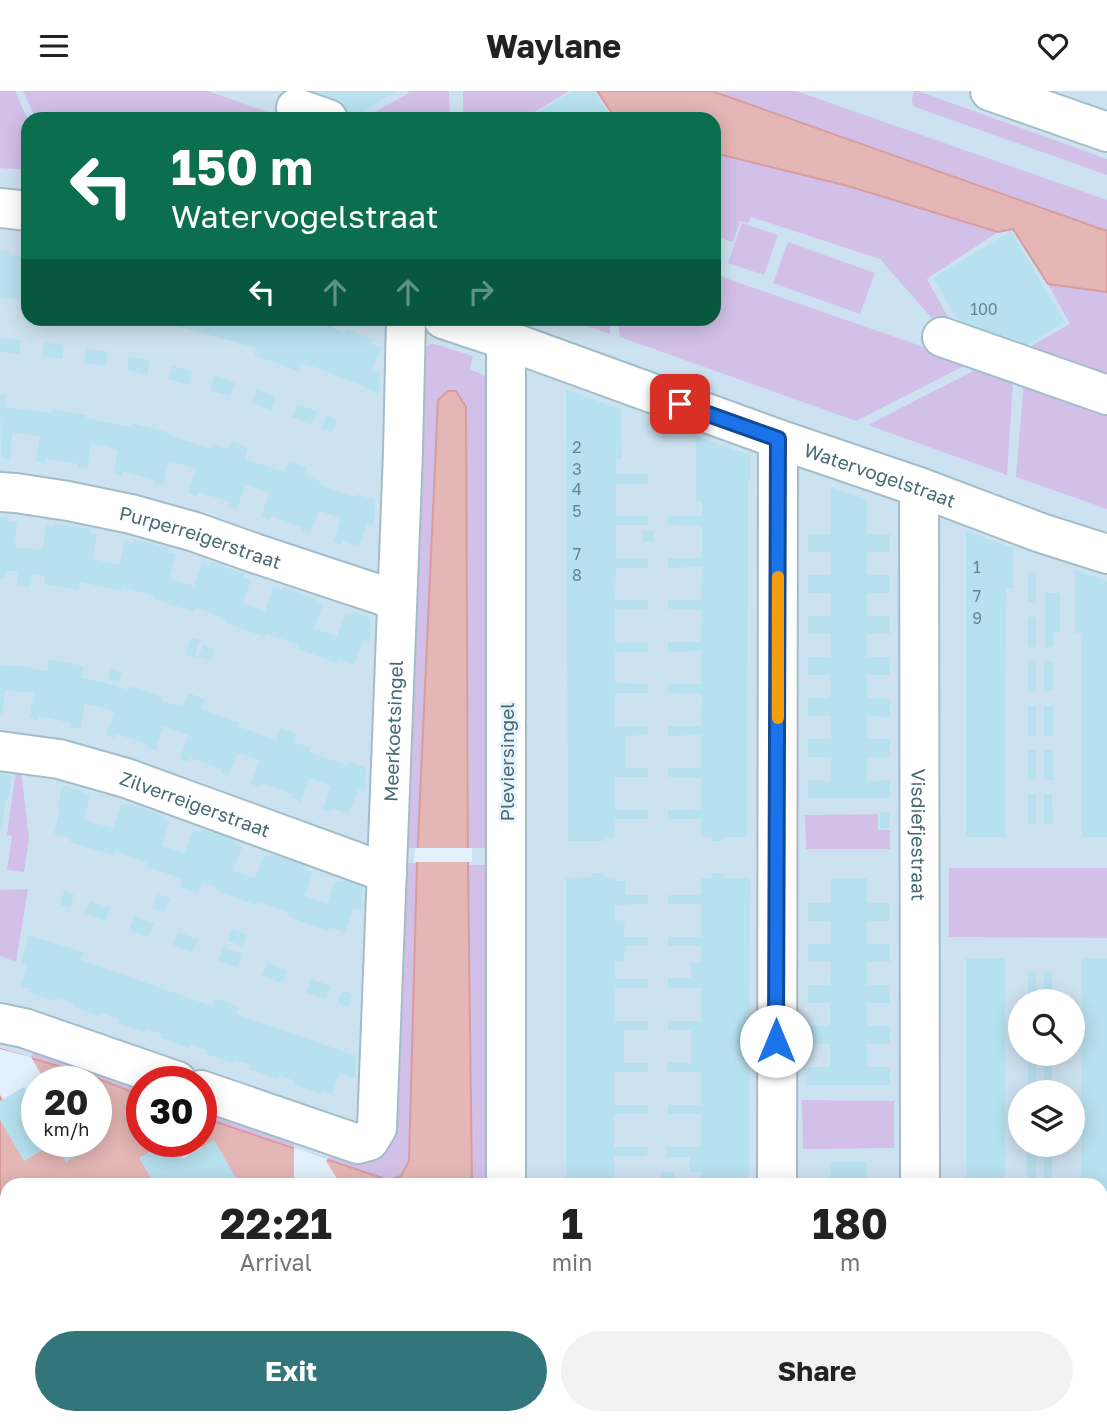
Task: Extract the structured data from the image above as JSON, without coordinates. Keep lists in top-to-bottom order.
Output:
{
  "streets": {
    "street": [
      "Watervogelstraat",
      "Purperreigerstraat",
      "Meerkoetsingel",
      "Pleviersingel",
      "Zilverreigerstraat",
      "Visdiefjestraat"
    ]
  },
  "crossings": [
    ["Watervogelstraat", "Pleviersingel"],
    ["Watervogelstraat", "Visdiefjestraat"],
    ["Purperreigerstraat", "Meerkoetsingel"],
    ["Meerkoetsingel", "Zilverreigerstraat"]
  ],
  "house_numbers": [
    "100",
    "2",
    "3",
    "4",
    "5",
    "7",
    "1",
    "8",
    "7",
    "9"
  ],
  "page": {
    "header": "Waylane",
    "turn": ["150 m", "Watervogelstraat"],
    "speed": "20 km/h",
    "limit": "30",
    "eta": [
      "22:21",
      "Arrival",
      "1",
      "min",
      "180",
      "m"
    ],
    "buttons": ["Exit", "Share"]
  }
}
